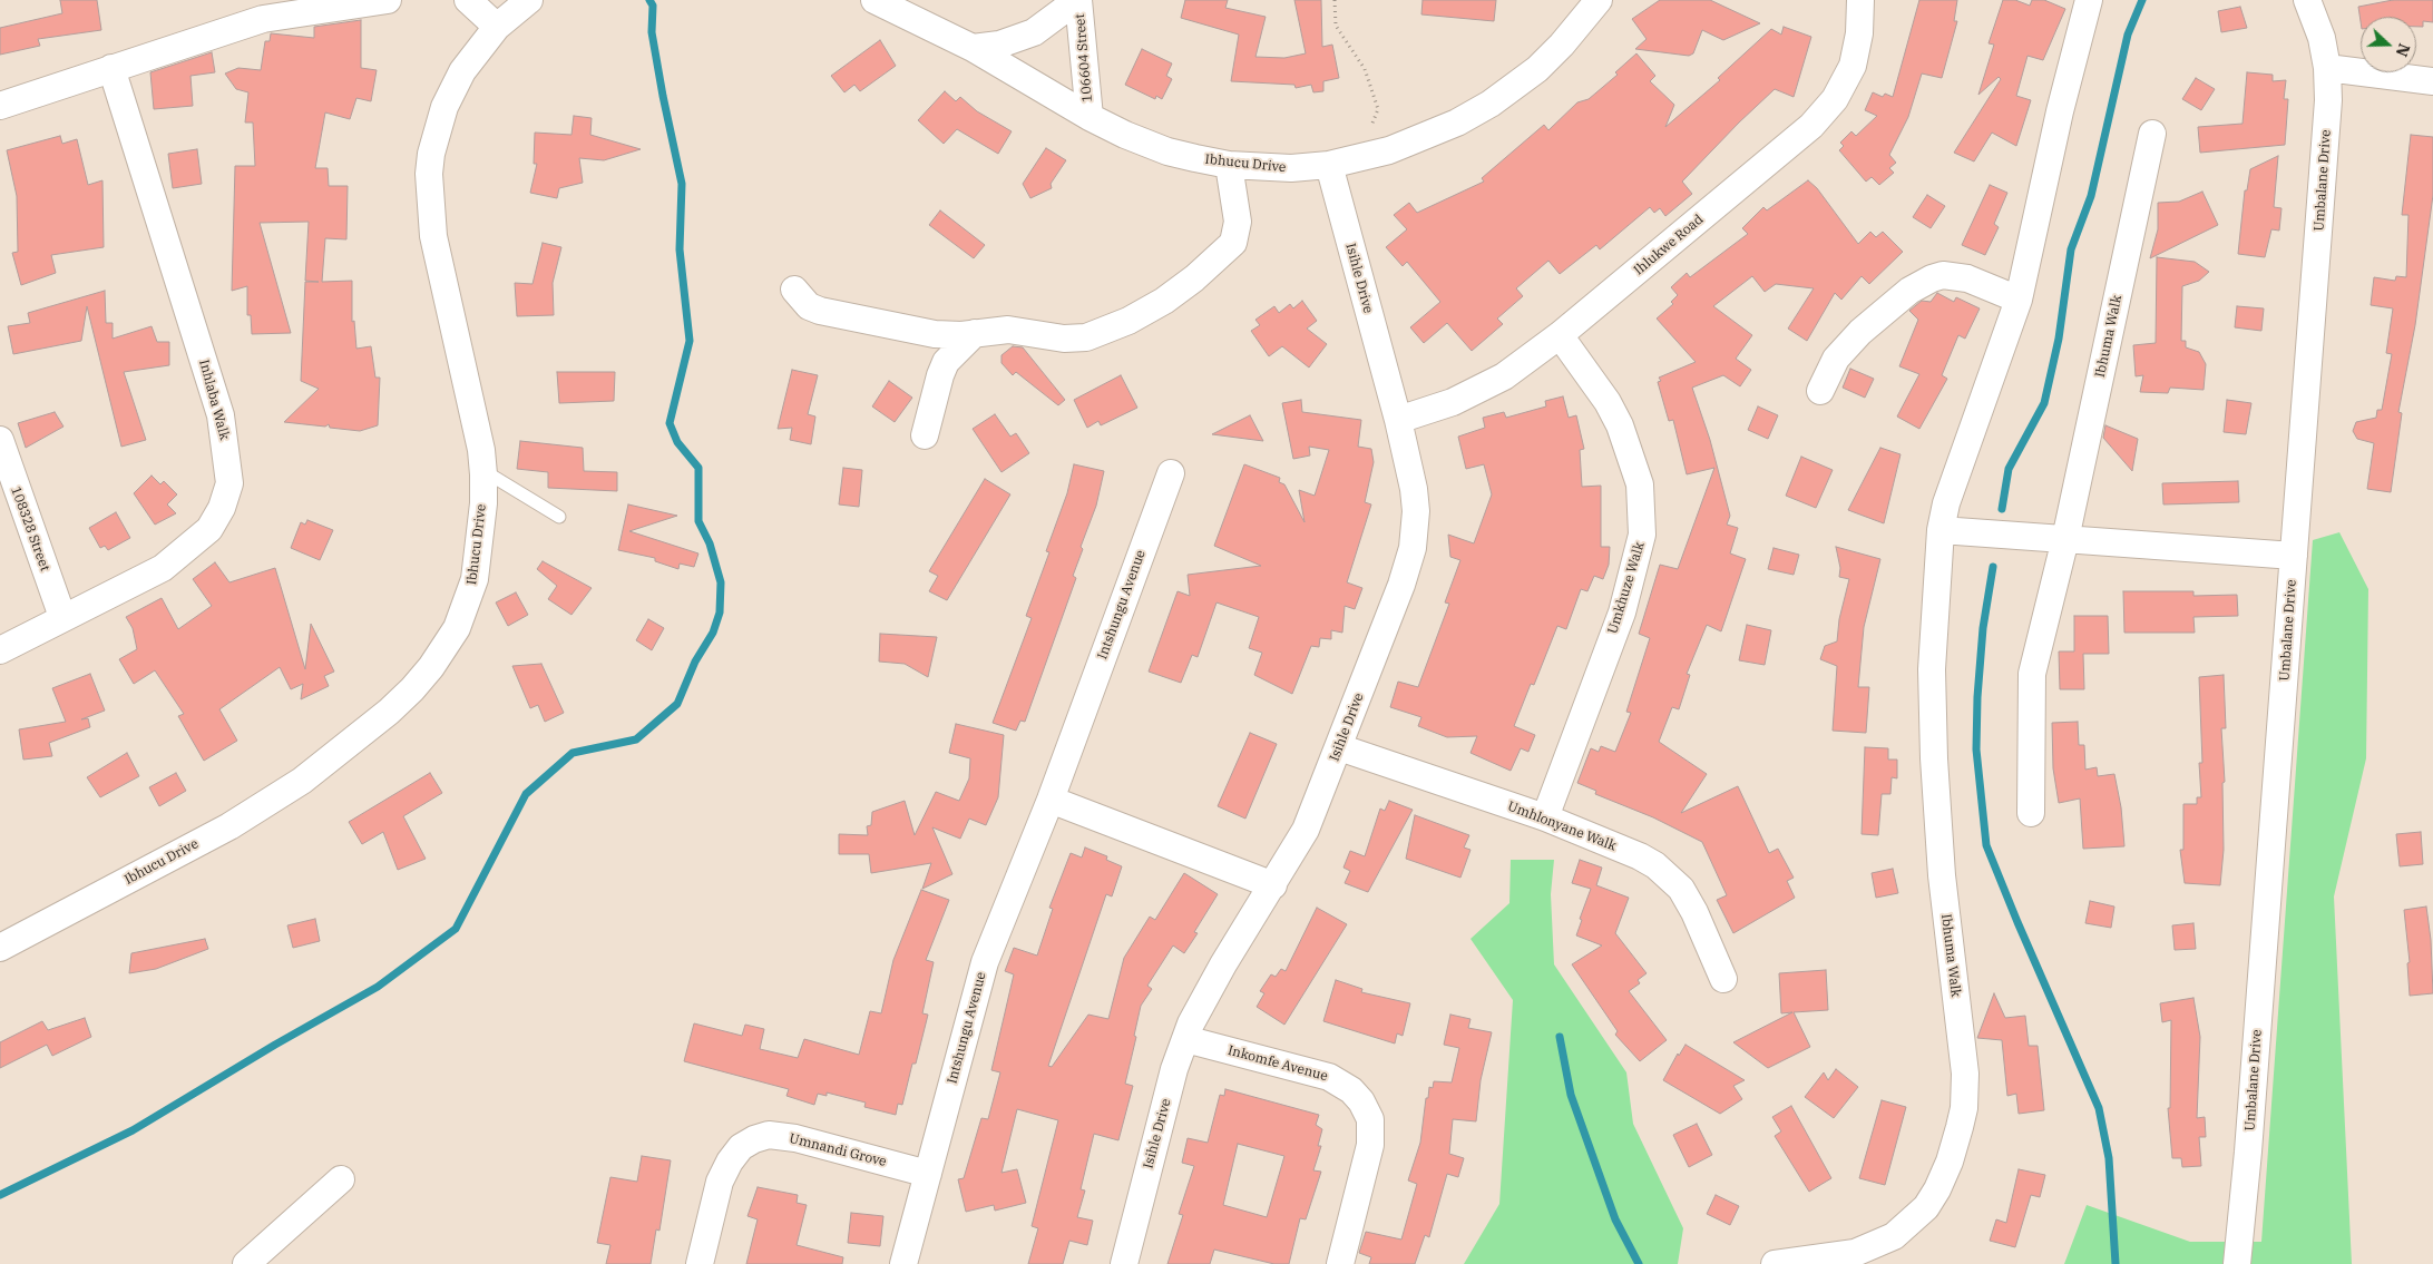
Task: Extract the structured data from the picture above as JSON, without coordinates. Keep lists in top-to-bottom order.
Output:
{
  "streets": {
    "street": [
      "106604 Street",
      "Ibhucu Drive",
      "Umbalane Drive",
      "Ihlukwe Road",
      "Isihle Drive",
      "Ibhuma Walk",
      "Inhlaba Walk",
      "108328 Street",
      "Umkhuze Walk",
      "Intshungu Avenue",
      "Umhlonyane Walk",
      "Inkomfe Avenue",
      "Umnandi Grove"
    ]
  },
  "crossings": [
    ["106604 Street", "Ibhucu Drive"],
    ["Ibhucu Drive", "Isihle Drive"],
    ["Ihlukwe Road", "Isihle Drive"],
    ["Ihlukwe Road", "Umkhuze Walk"],
    ["Isihle Drive", "Umhlonyane Walk"],
    ["Isihle Drive", "Inkomfe Avenue"],
    ["Inhlaba Walk", "108328 Street"],
    ["Umkhuze Walk", "Umhlonyane Walk"],
    ["Intshungu Avenue", "Umnandi Grove"]
  ],
  "north": "right"
}
